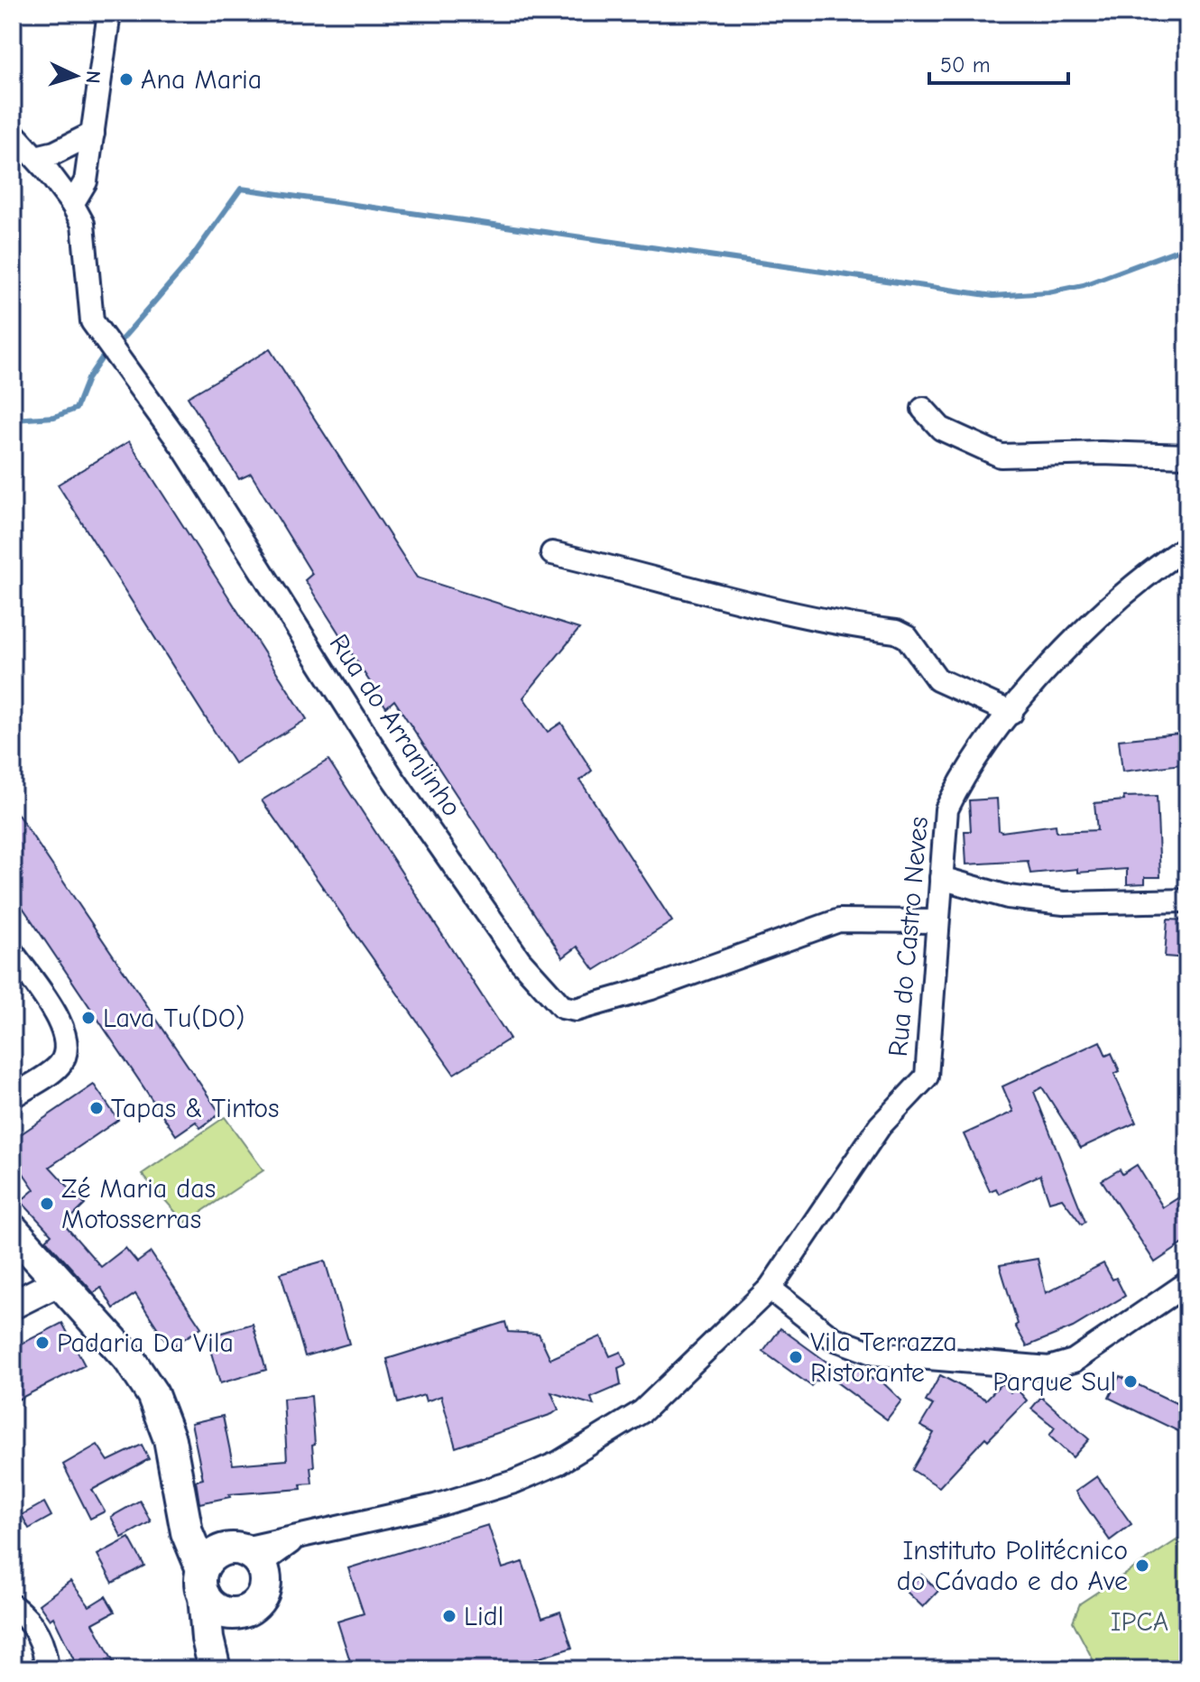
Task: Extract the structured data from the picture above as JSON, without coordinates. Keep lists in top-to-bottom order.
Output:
{
  "streets": {
    "street": ["Rua do Arranjinho", "Rua do Castro Neves"]
  },
  "crossings": [
    ["Rua do Arranjinho", "Rua do Castro Neves"]
  ],
  "parks": ["IPCA"],
  "places": [
    "Ana Maria",
    "Lava Tu(DO)",
    "Tapas & Tintos",
    "Zé Maria das Motosserras",
    "Padaria Da Vila",
    "Vila Terrazza Ristorante",
    "Parque Sul",
    "Instituto Politécnico do Cávado e do Ave",
    "Lidl"
  ],
  "scale_bar": "50 m",
  "north": "right"
}
